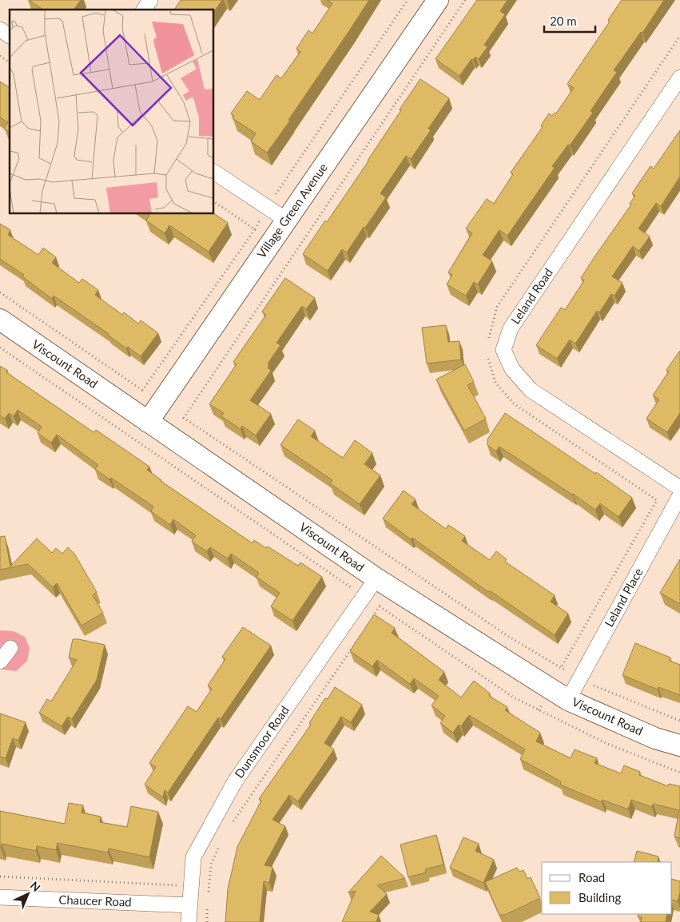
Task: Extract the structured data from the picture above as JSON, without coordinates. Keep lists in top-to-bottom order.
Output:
{
  "streets": {
    "street": [
      "Village Green Avenue",
      "Leland Road",
      "Viscount Road",
      "Leland Place",
      "Dunsmoor Road",
      "Chaucer Road"
    ]
  },
  "crossings": [
    ["Village Green Avenue", "Viscount Road"],
    ["Viscount Road", "Leland Place"],
    ["Viscount Road", "Dunsmoor Road"],
    ["Dunsmoor Road", "Chaucer Road"]
  ],
  "legend": ["Road", "Building"],
  "scale_bar": "20 m",
  "north": "top right"
}
